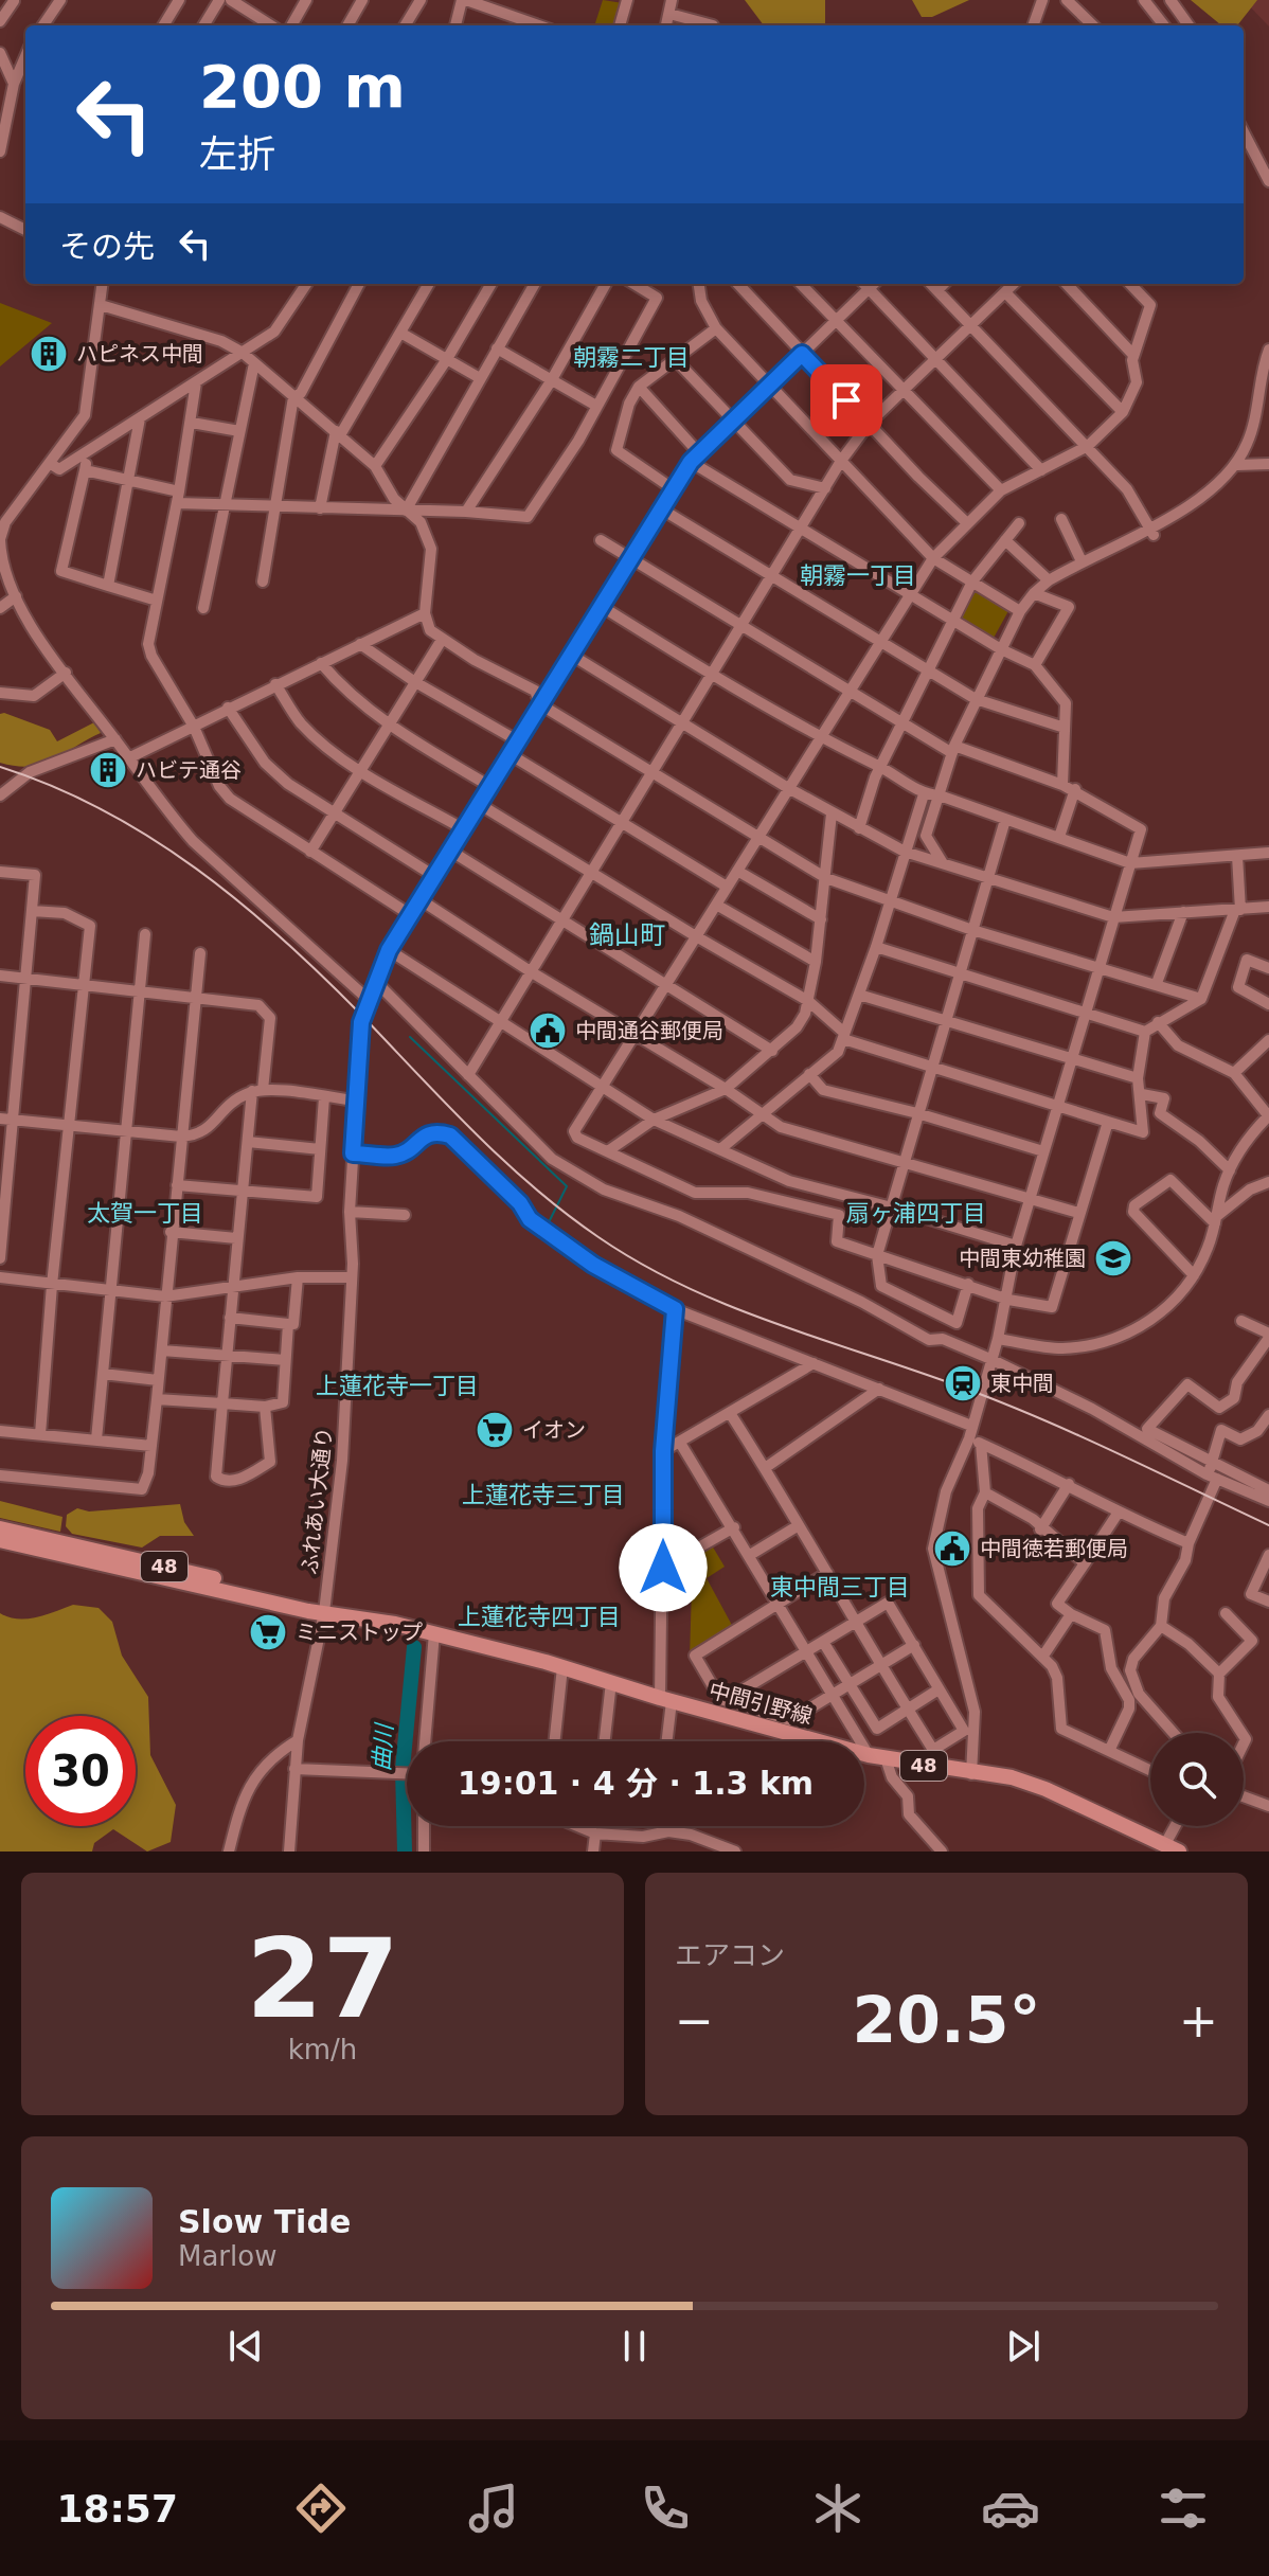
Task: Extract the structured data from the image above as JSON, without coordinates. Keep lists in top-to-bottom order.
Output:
{
  "streets": {
    "main road": ["48", "中間引野線"],
    "street": ["ふれあい大通り"]
  },
  "crossings": [
    ["ふれあい大通り", "中間引野線"]
  ],
  "districts": [
    "朝霧二丁目",
    "朝霧一丁目",
    "鍋山町",
    "太賀一丁目",
    "扇ヶ浦四丁目",
    "上蓮花寺一丁目",
    "上蓮花寺三丁目",
    "東中間三丁目",
    "上蓮花寺四丁目"
  ],
  "water": ["曲川"],
  "places": {
    "building": ["ハピネス中間", "ハビテ通谷"],
    "public building": ["中間通谷郵便局", "中間徳若郵便局"],
    "school or university": ["中間東幼稚園"],
    "station": ["東中間"],
    "supermarket": ["イオン", "ミニストップ"]
  },
  "page": {
    "turn": ["200 m", "左折"],
    "then": "その先",
    "limit": "30",
    "trip": "19:01 · 4 分 · 1.3 km",
    "tile": [
      ["27", "km/h"],
      "エアコン"
    ],
    "heat": ["−", "20.5°", "+"],
    "song": ["Slow Tide", "Marlow"],
    "tabs": "18:57"
  }
}
